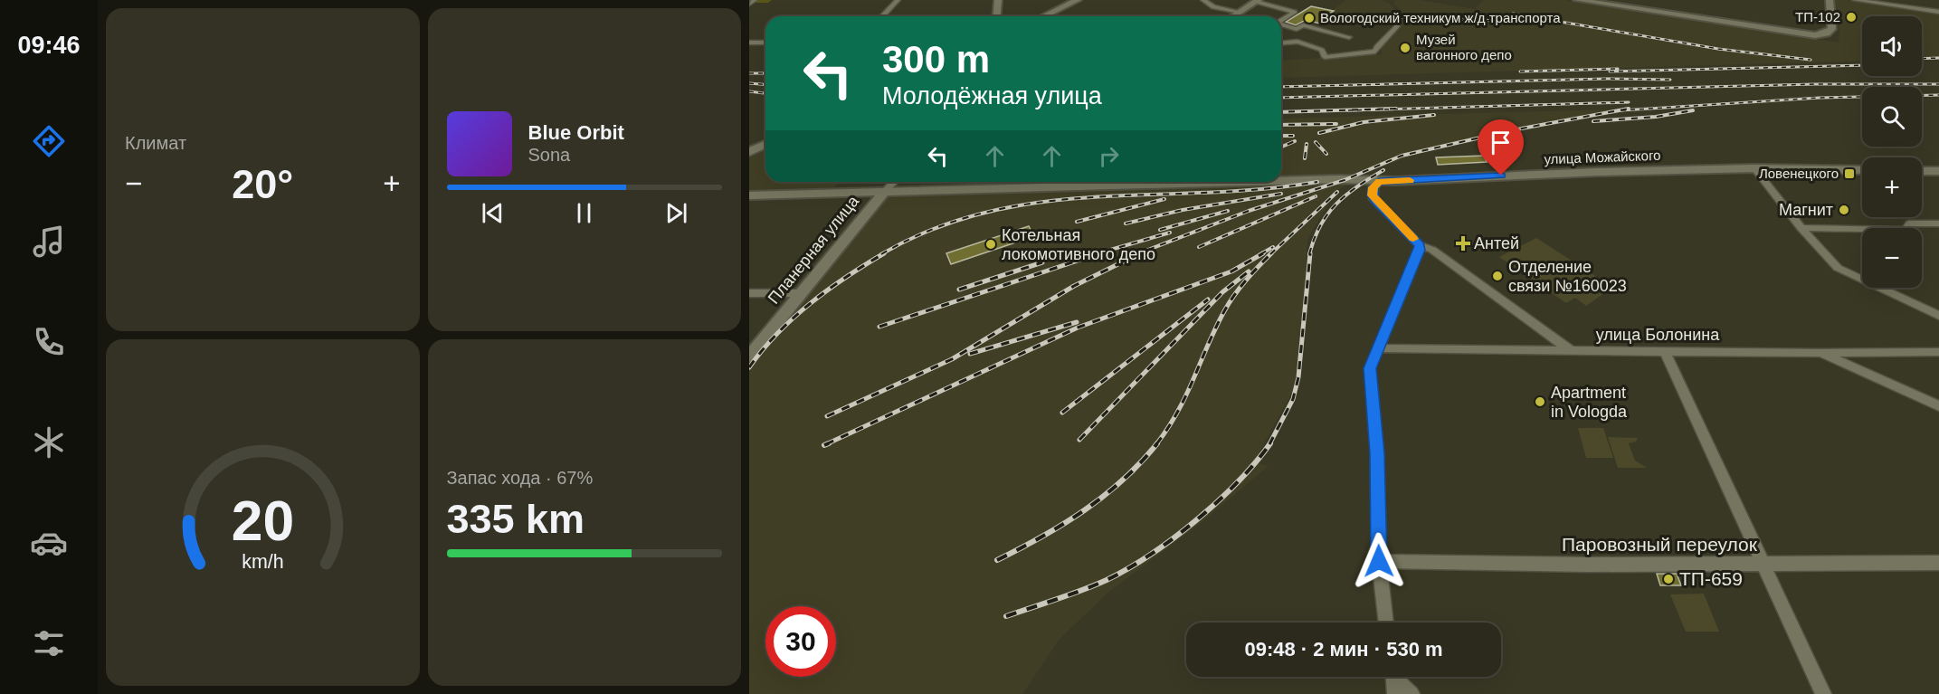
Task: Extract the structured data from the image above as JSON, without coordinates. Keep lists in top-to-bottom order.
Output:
{
  "streets": {
    "main road": ["улица Можайского", "Планерная улица"],
    "street": ["улица Болонина", "Паровозный переулок"]
  },
  "crossings": [
    ["улица Можайского", "Планерная улица"]
  ],
  "places": {
    "other": [
      "ТП-102",
      "Вологодский техникум ж/д транспорта",
      "Музей вагонного депо",
      "Магнит",
      "Котельная локомотивного депо",
      "Отделение связи №160023",
      "Apartment in Vologda",
      "ТП-659"
    ],
    "transit": ["Ловенецкого"],
    "health": ["Антей"]
  },
  "page": {
    "tabs": "09:46",
    "tile": [
      "Климат",
      ["Запас хода · 67%", "335 km"]
    ],
    "map_buttons": ["+", "−"],
    "turn": ["300 m", "Молодёжная улица"],
    "song": ["Blue Orbit", "Sona"],
    "heat": ["−", "20°", "+"],
    "limit": "30",
    "trip": "09:48 · 2 мин · 530 m",
    "gauge": ["20", "km/h"]
  }
}
